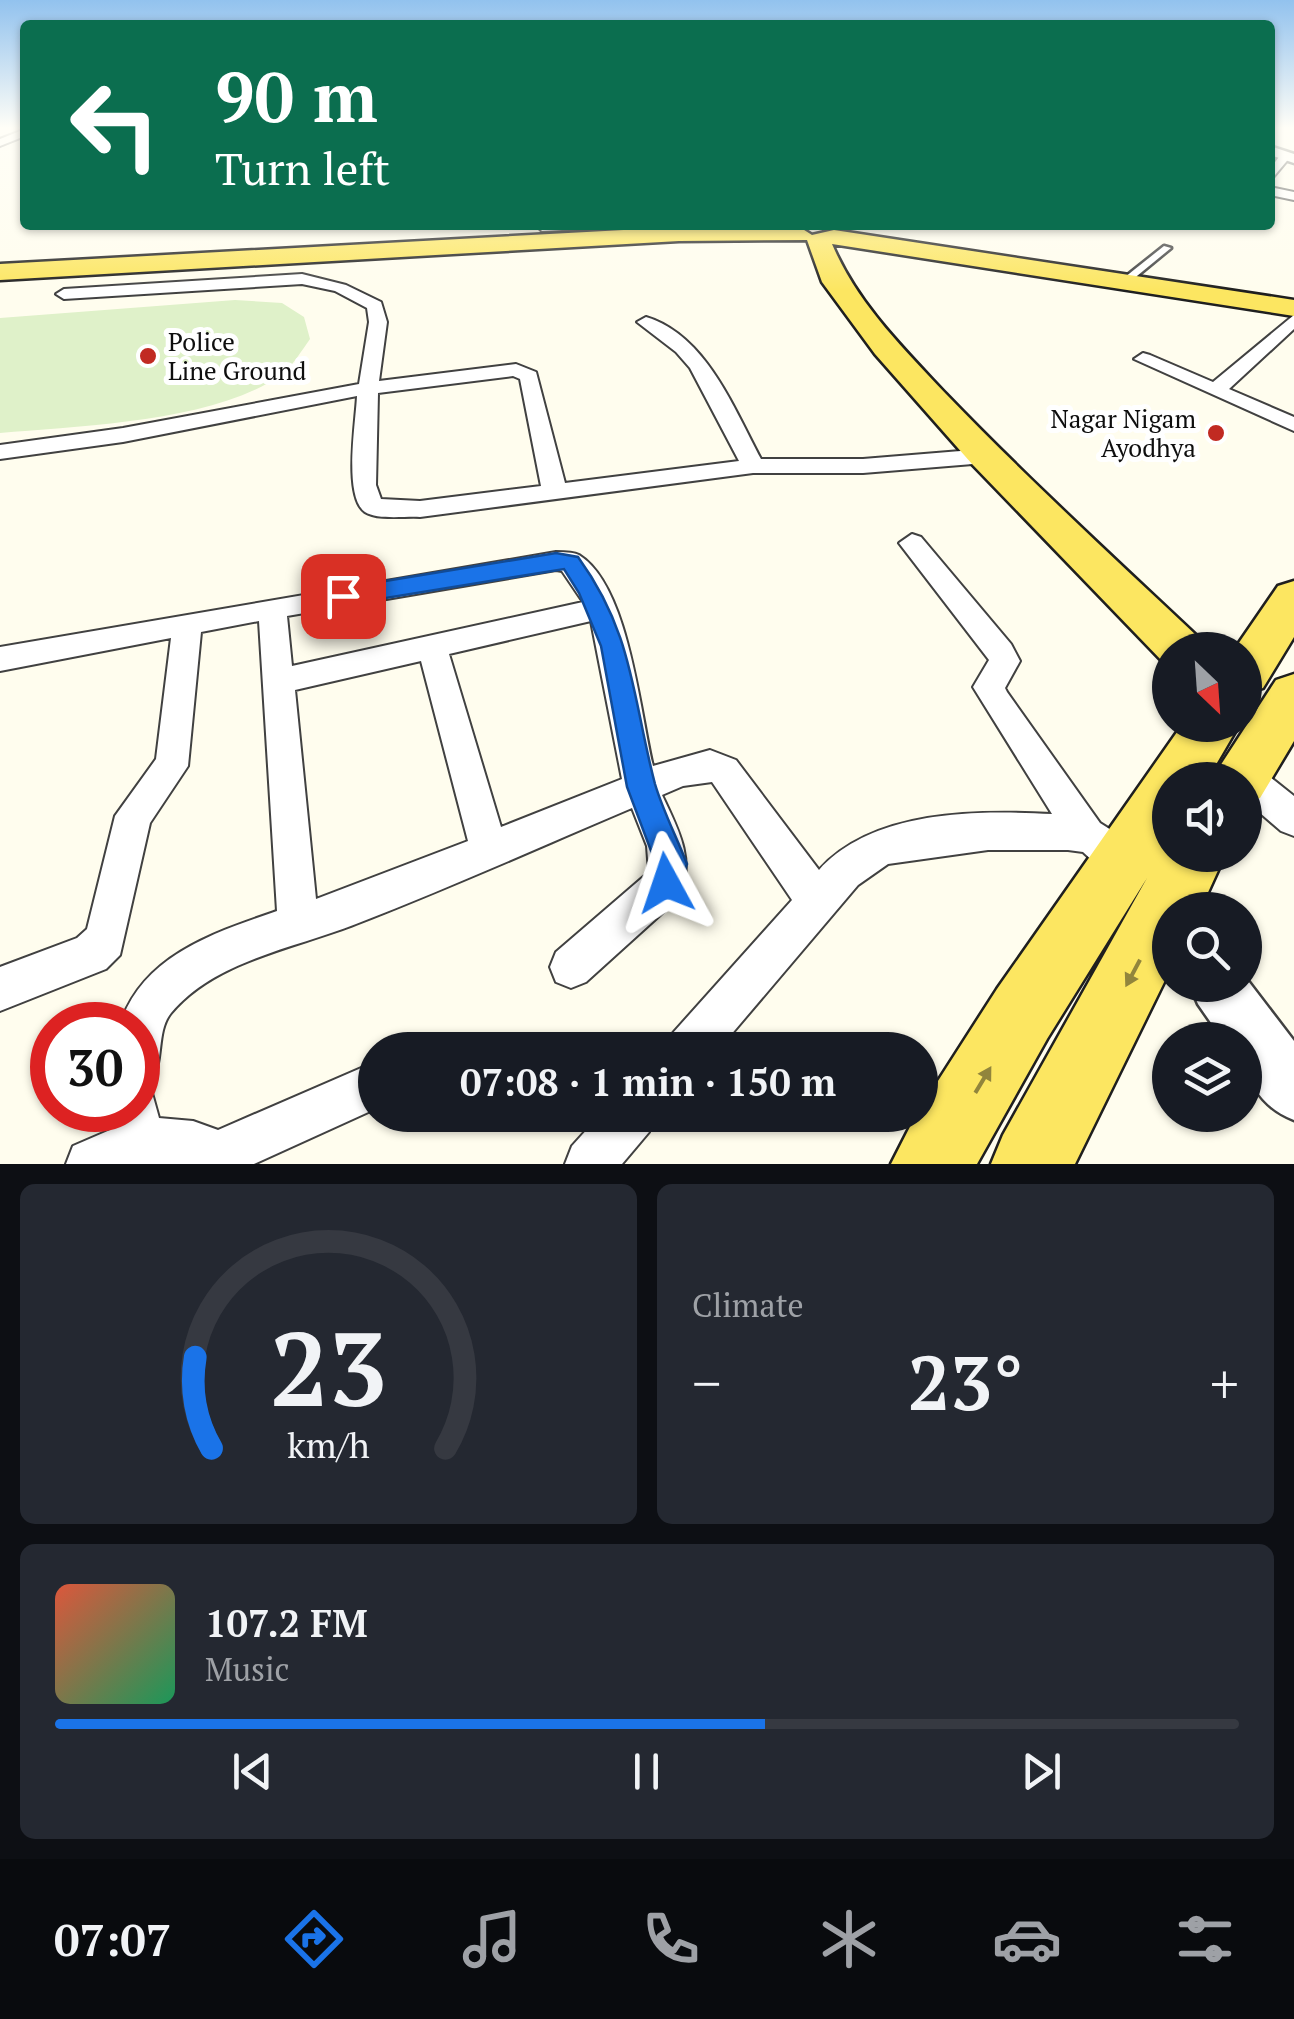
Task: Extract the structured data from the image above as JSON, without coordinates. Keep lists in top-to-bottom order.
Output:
{
  "places": ["Police Line Ground", "Nagar Nigam Ayodhya"],
  "north": "bottom right",
  "page": {
    "turn": ["90 m", "Turn left"],
    "limit": "30",
    "trip": "07:08 · 1 min · 150 m",
    "tile": "Climate",
    "heat": ["−", "23°", "+"],
    "song": ["107.2 FM", "Music"],
    "tabs": "07:07",
    "gauge": ["23", "km/h"]
  }
}
